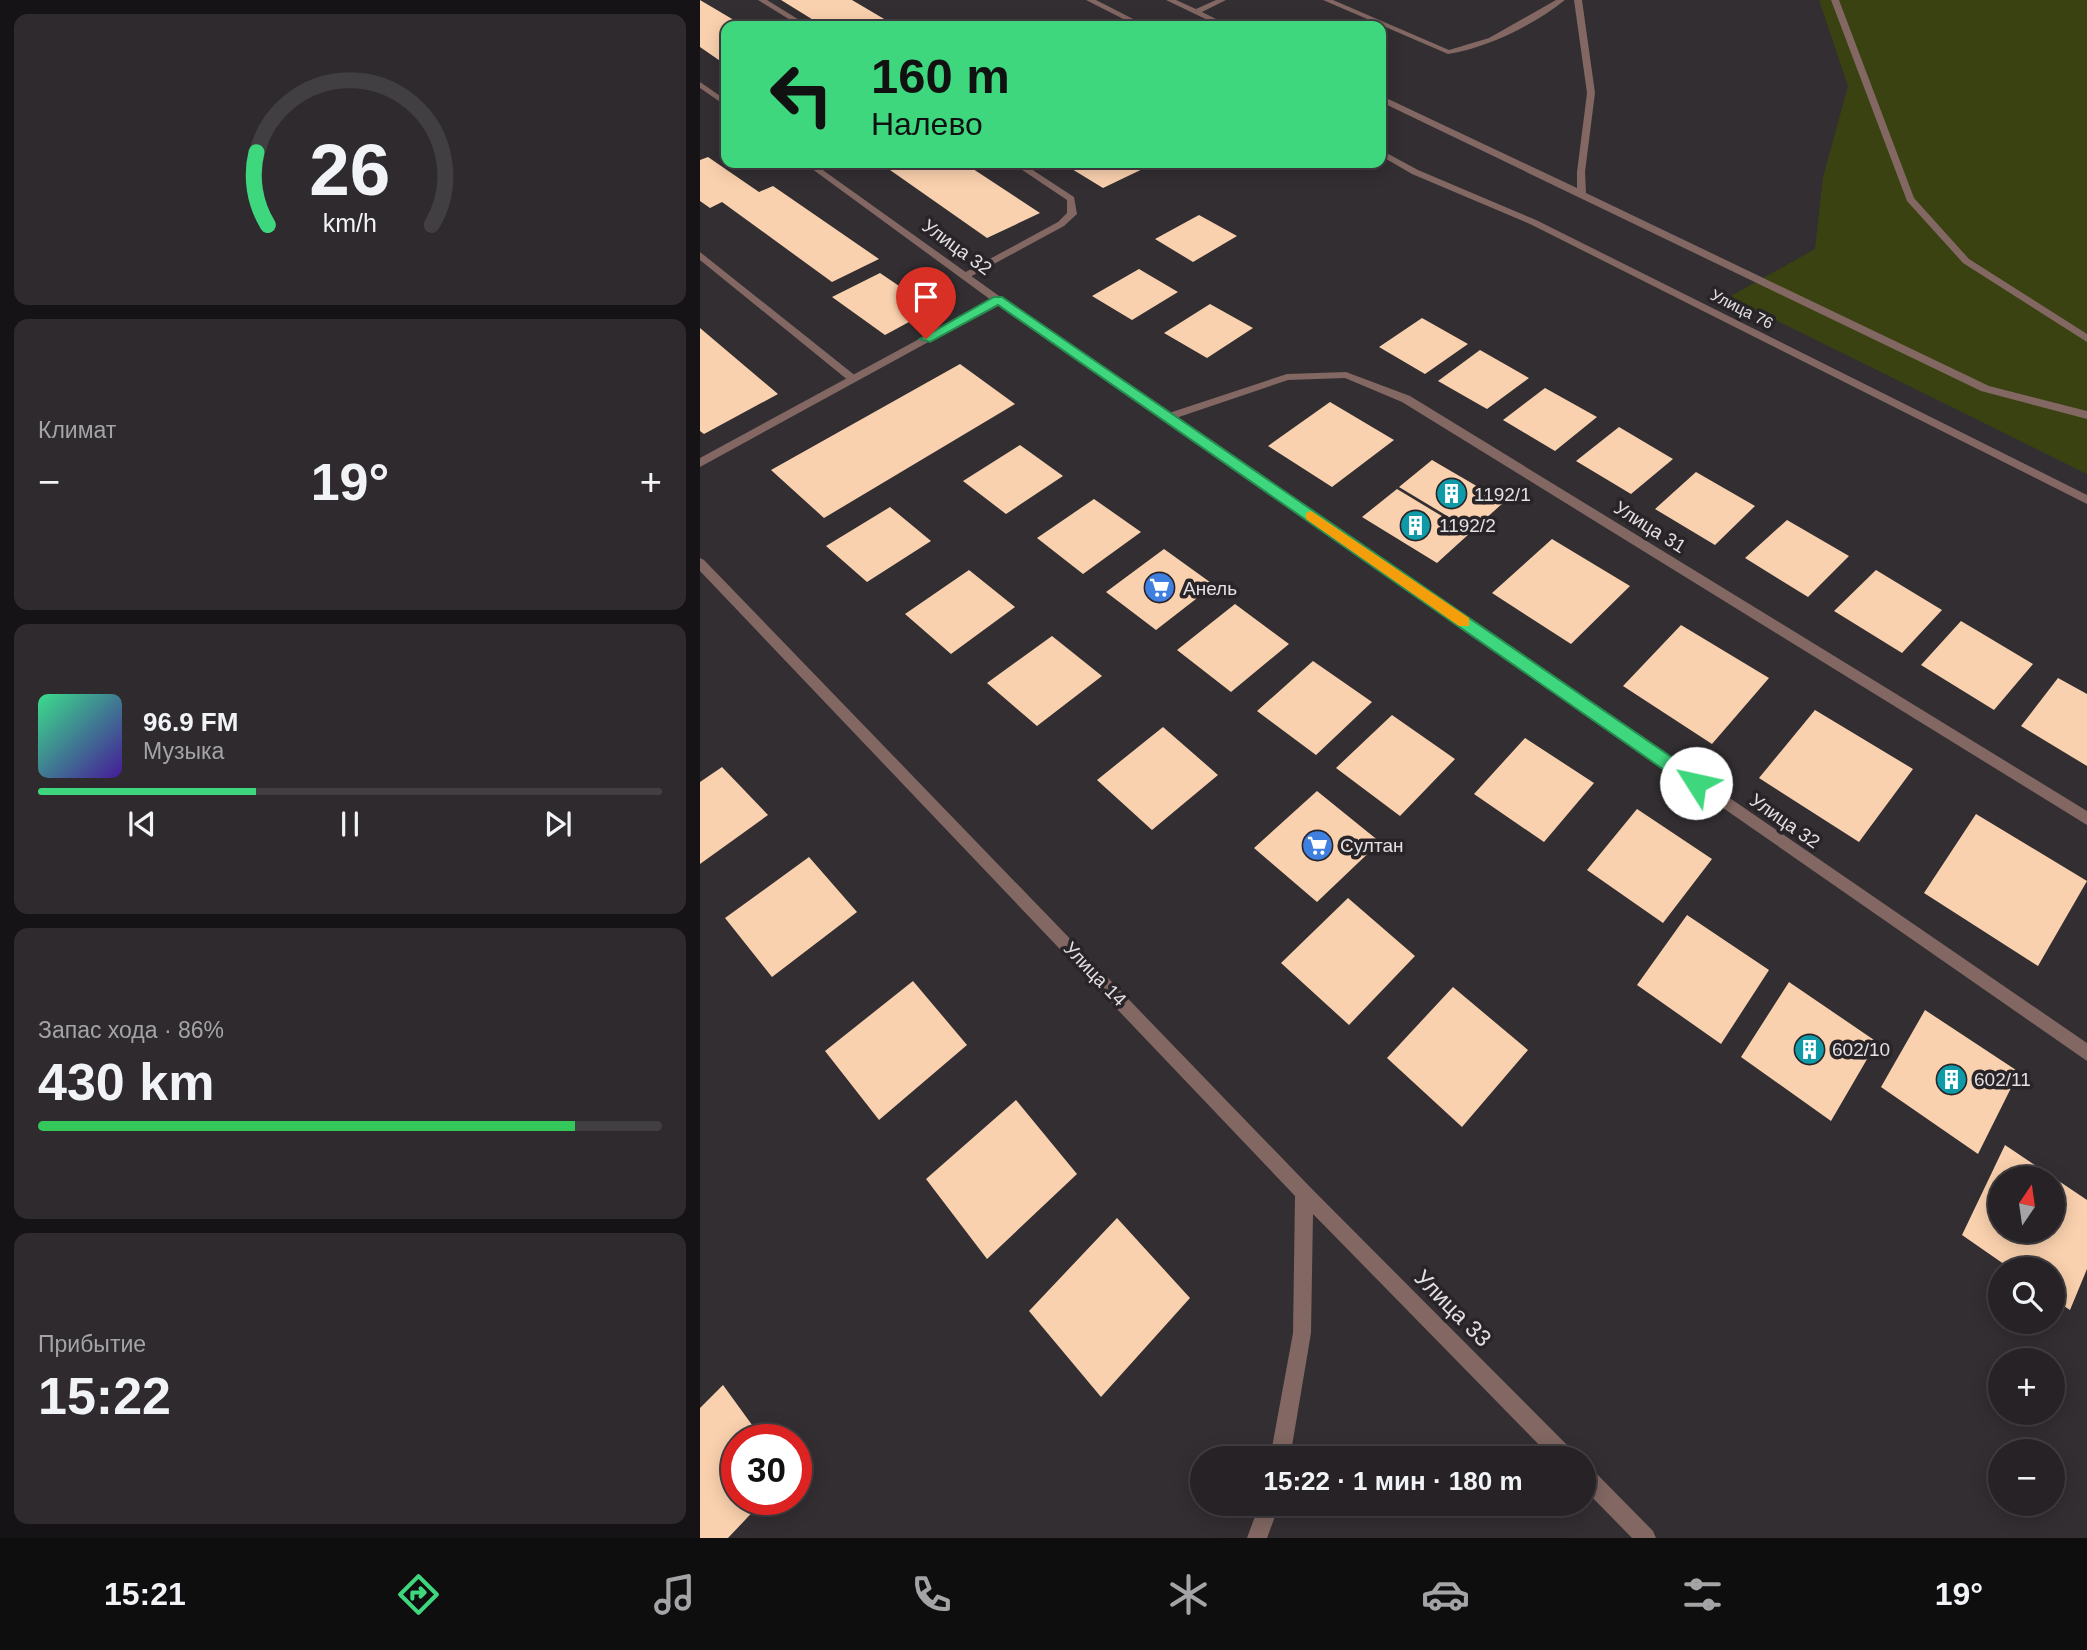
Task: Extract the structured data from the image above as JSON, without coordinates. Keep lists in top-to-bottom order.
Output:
{
  "streets": {
    "street": [
      "Улица 32",
      "Улица 76",
      "Улица 31",
      "Улица 14",
      "Улица 33"
    ]
  },
  "crossings": [
    ["Улица 32", "Улица 31"],
    ["Улица 14", "Улица 33"]
  ],
  "places": {
    "building": [
      "1192/1",
      "1192/2",
      "602/10",
      "602/11"
    ],
    "supermarket": ["Анель", "Султан"]
  },
  "north": "top",
  "page": {
    "turn": ["160 m", "Налево"],
    "tile": [
      "Климат",
      ["Запас хода · 86%", "430 km"],
      ["Прибытие", "15:22"]
    ],
    "heat": ["−", "19°", "+"],
    "song": ["96.9 FM", "Музыка"],
    "map_buttons": ["+", "−"],
    "limit": "30",
    "trip": "15:22 · 1 мин · 180 m",
    "tabs": ["15:21", "19°"],
    "gauge": ["26", "km/h"]
  }
}
